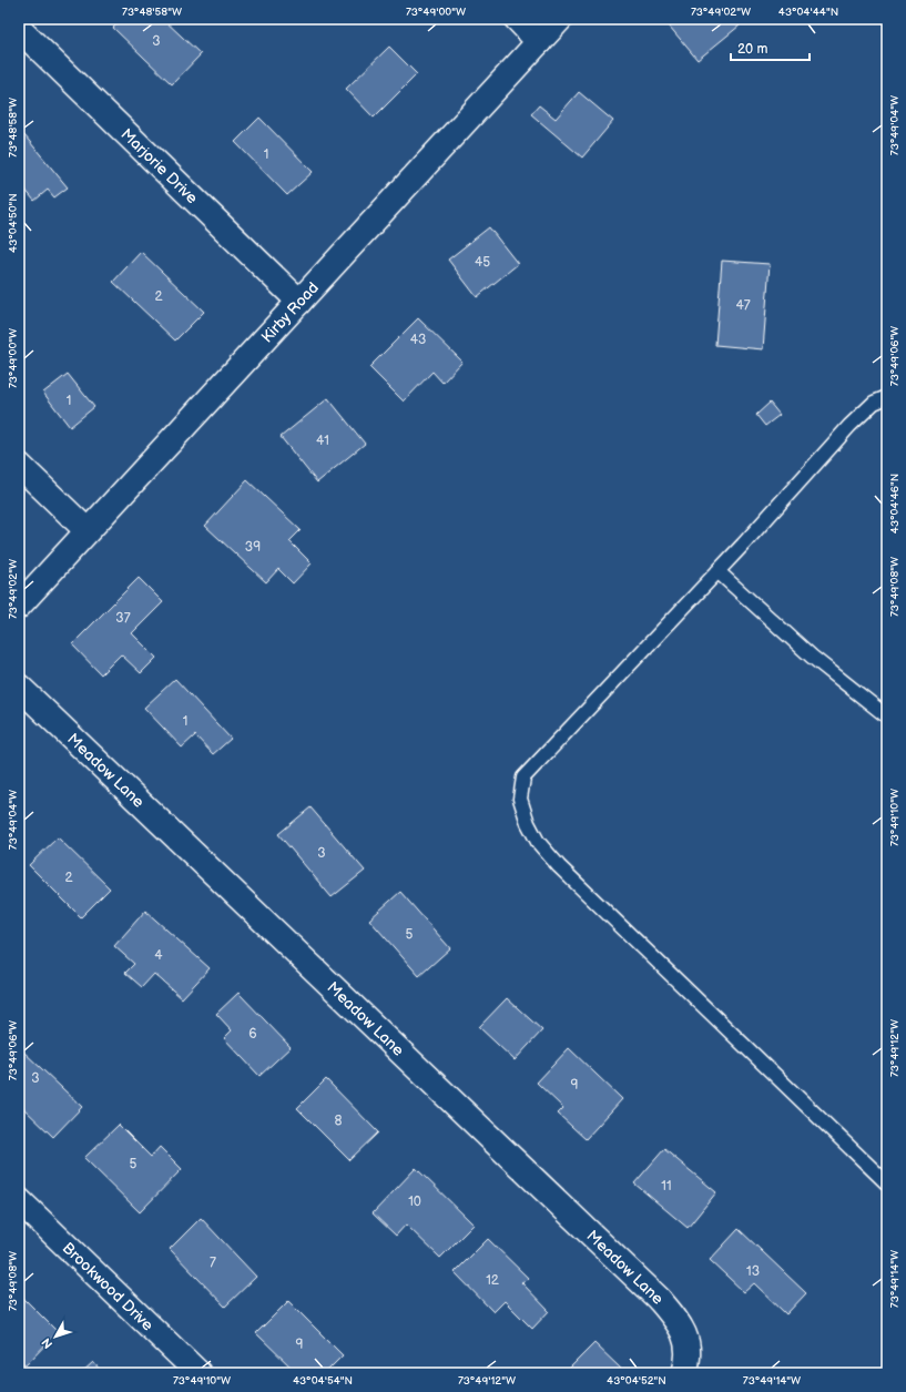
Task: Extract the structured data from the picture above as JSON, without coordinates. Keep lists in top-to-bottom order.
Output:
{
  "streets": {
    "street": [
      "Marjorie Drive",
      "Kirby Road",
      "Meadow Lane",
      "Brookwood Drive"
    ]
  },
  "crossings": [
    ["Marjorie Drive", "Kirby Road"]
  ],
  "house_numbers": [
    "3",
    "1",
    "45",
    "2",
    "47",
    "43",
    "1",
    "41",
    "39",
    "37",
    "1",
    "3",
    "2",
    "5",
    "4",
    "6",
    "3",
    "9",
    "8",
    "5",
    "11",
    "10",
    "7",
    "13",
    "12",
    "9"
  ],
  "scale_bar": "20 m",
  "north": "bottom left",
  "coordinates": [
    "73°48'58\"W",
    "73°49'00\"W",
    "73°49'02\"W",
    "43°04'44\"N",
    "73°49'04\"W",
    "43°04'50\"N",
    "73°49'06\"W",
    "43°04'46\"N",
    "73°49'08\"W",
    "73°49'10\"W",
    "73°49'12\"W",
    "73°49'14\"W",
    "43°04'54\"N",
    "43°04'52\"N"
  ]
}
